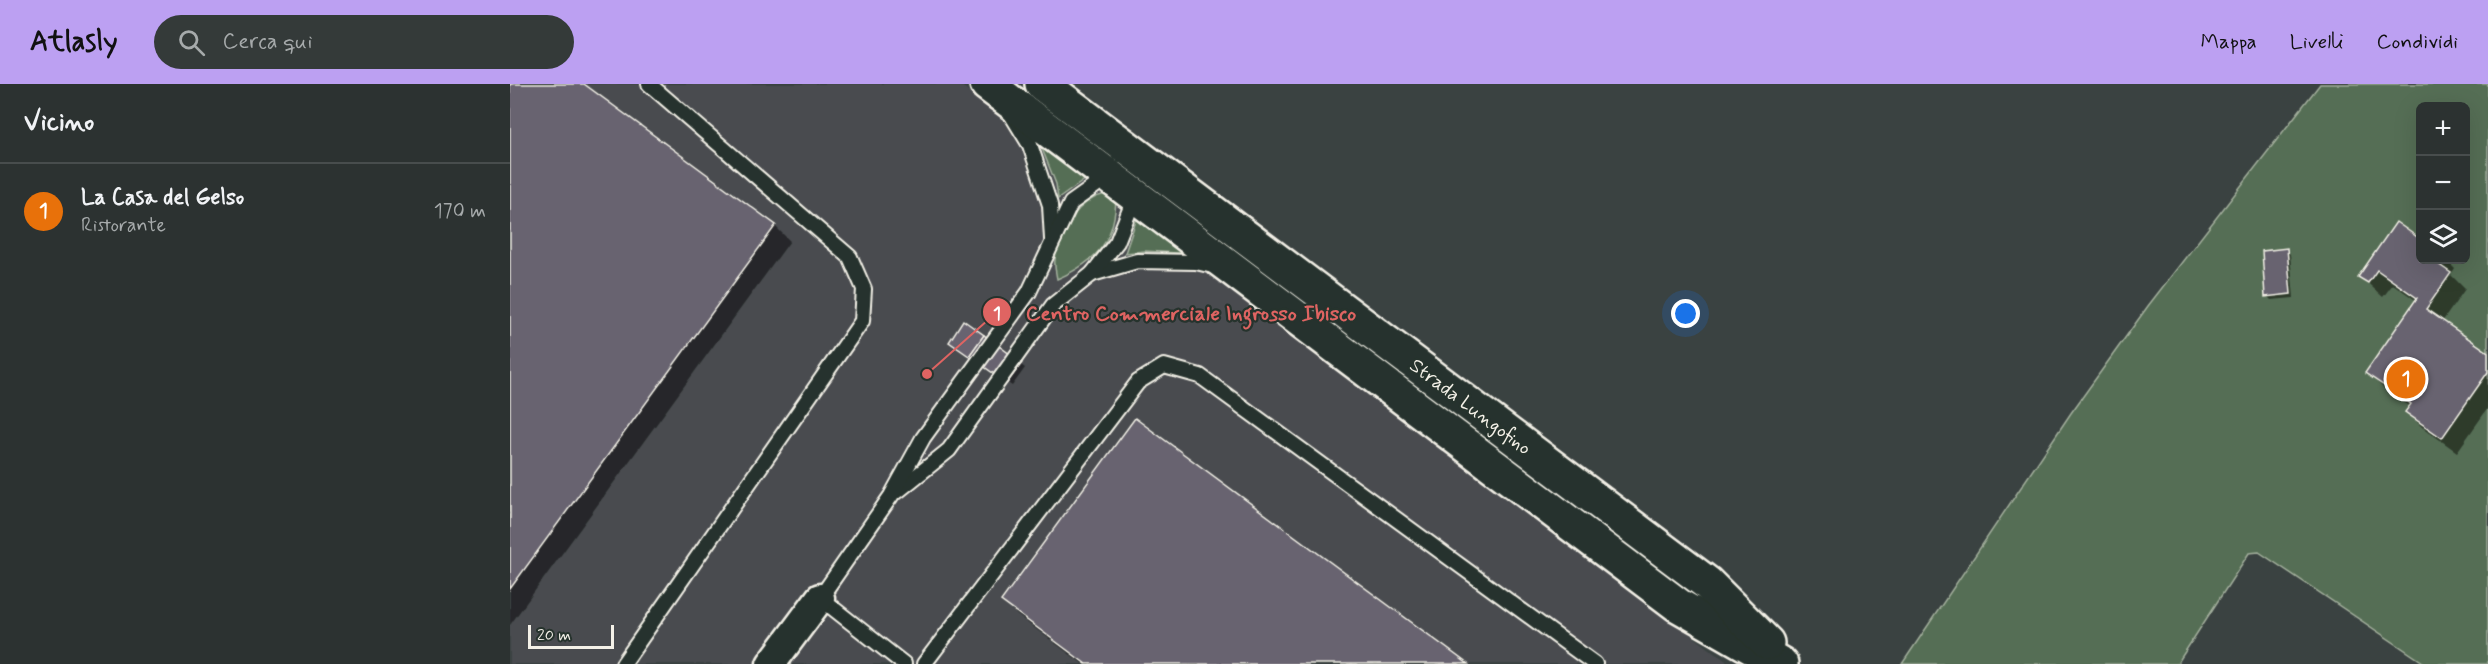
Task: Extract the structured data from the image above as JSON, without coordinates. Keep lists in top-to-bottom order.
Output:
{
  "streets": {
    "main road": ["Strada Lungofino"]
  },
  "places": ["Centro Commerciale Ingrosso Ibisco"],
  "scale_bar": "20 m",
  "page": {
    "header": "Atlasly",
    "search": "Cerca qui",
    "nav": ["Mappa", "Livelli", "Condividi"],
    "heading": "Vicino",
    "map_buttons": ["+", "−"],
    "list": [
      {
        "mark": "1",
        "name": "La Casa del Gelso",
        "note": "Ristorante",
        "value": "170 m"
      }
    ],
    "pins": "1",
    "scale": "20 m"
  }
}
